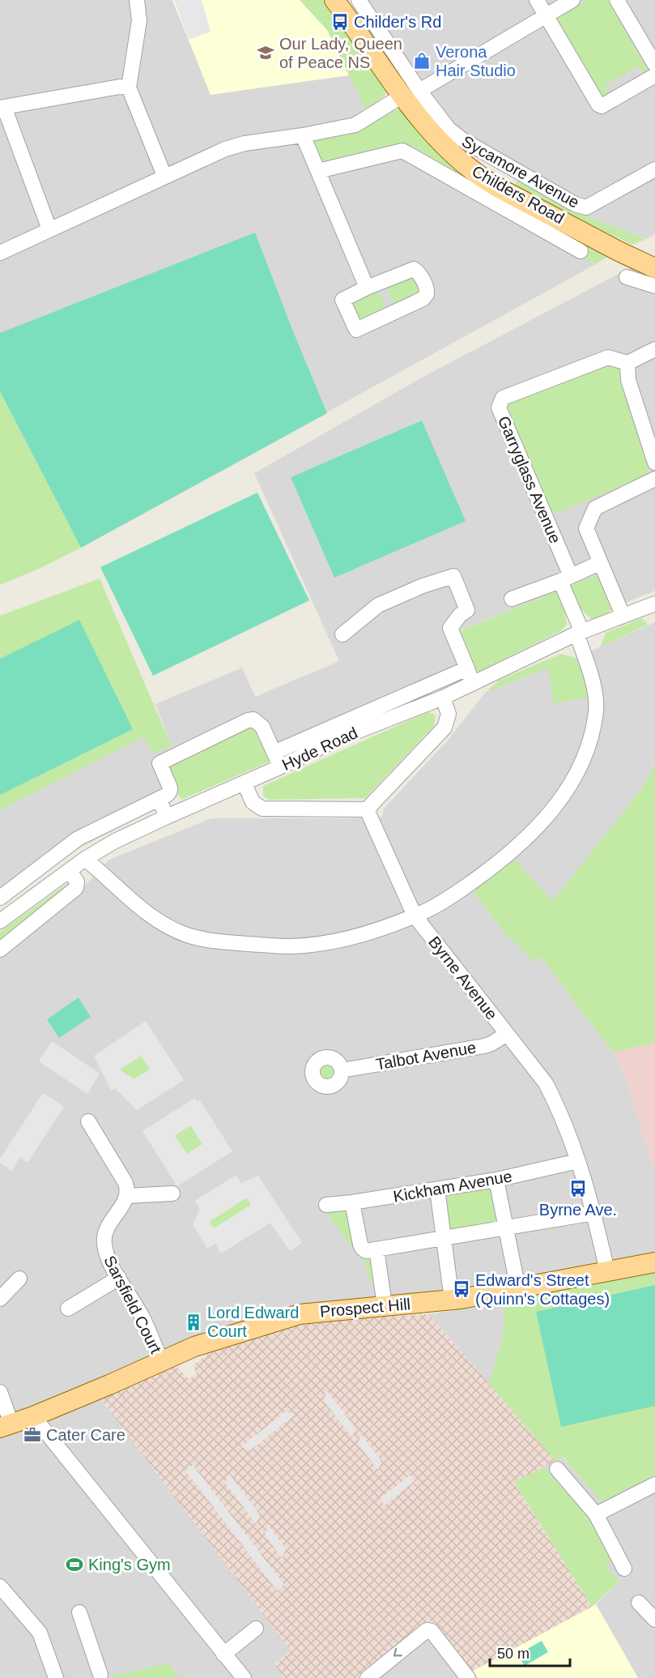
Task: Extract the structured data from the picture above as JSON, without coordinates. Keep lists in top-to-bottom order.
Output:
{
  "streets": {
    "main road": ["Childers Road", "Prospect Hill"],
    "street": [
      "Sycamore Avenue",
      "Garryglass Avenue",
      "Hyde Road",
      "Byrne Avenue",
      "Talbot Avenue",
      "Kickham Avenue",
      "Sarsfield Court"
    ]
  },
  "crossings": [
    ["Sycamore Avenue", "Childers Road"],
    ["Garryglass Avenue", "Hyde Road"],
    ["Garryglass Avenue", "Byrne Avenue"],
    ["Byrne Avenue", "Talbot Avenue"],
    ["Byrne Avenue", "Kickham Avenue"],
    ["Byrne Avenue", "Prospect Hill"],
    ["Sarsfield Court", "Prospect Hill"]
  ],
  "places": {
    "bus stop": ["Childer's Rd", "Byrne Ave.", "Edward's Street (Quinn's Cottages)"],
    "school or university": ["Our Lady, Queen of Peace NS"],
    "shop": ["Verona Hair Studio"],
    "building": ["Lord Edward Court"],
    "office": ["Cater Care"],
    "sports": ["King's Gym"]
  },
  "scale_bar": "50 m"
}
